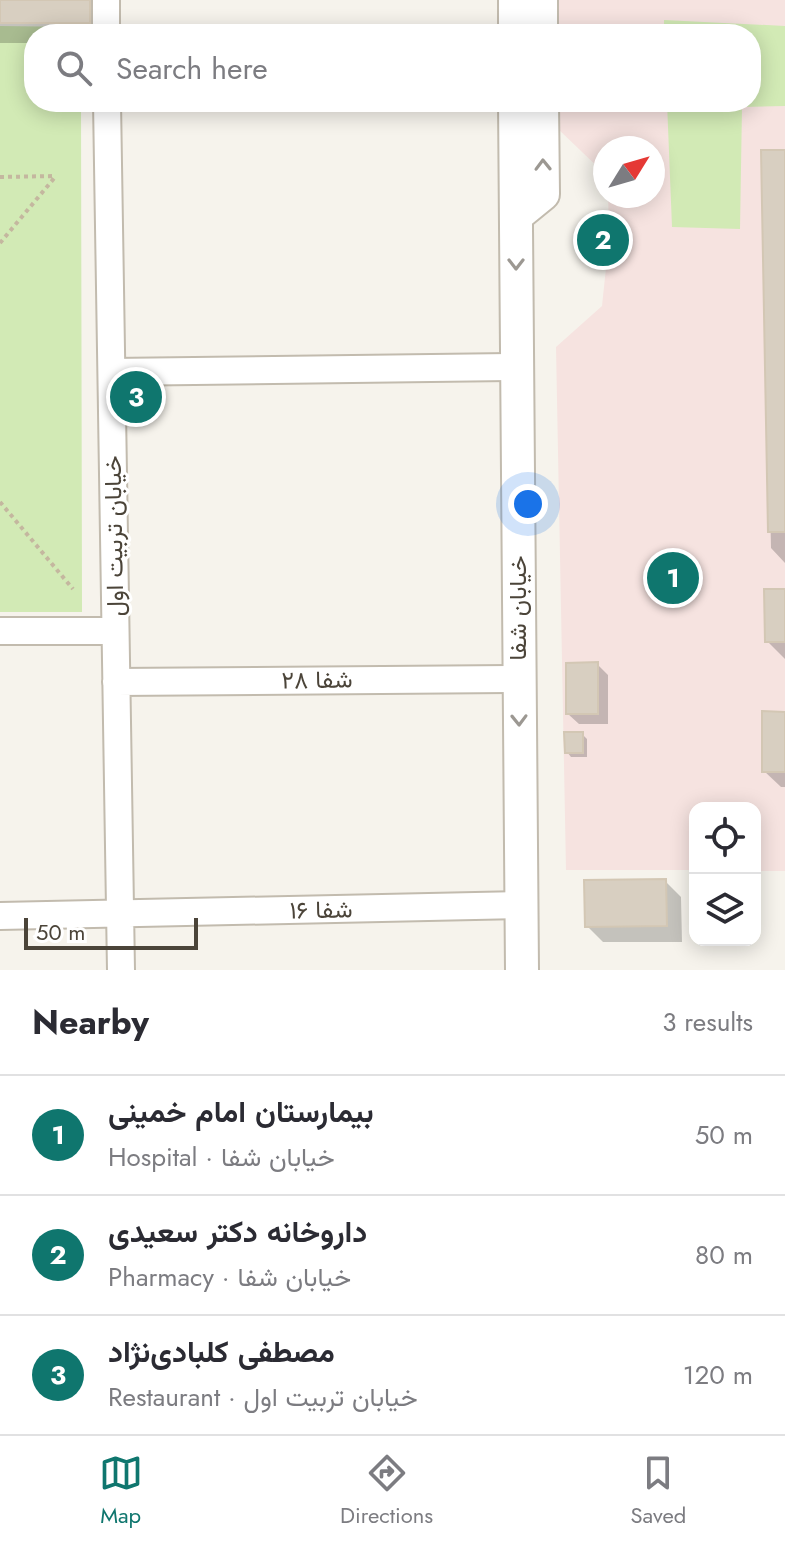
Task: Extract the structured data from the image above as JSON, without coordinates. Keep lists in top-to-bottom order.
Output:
{
  "streets": {
    "street": [
      "خیابان تربیت اول",
      "خیابان شفا",
      "شفا ۲۸",
      "شفا ۱۶"
    ]
  },
  "crossings": [
    ["خیابان تربیت اول", "شفا ۲۸"],
    ["خیابان تربیت اول", "شفا ۱۶"],
    ["خیابان شفا", "شفا ۲۸"],
    ["خیابان شفا", "شفا ۱۶"]
  ],
  "one_way": ["خیابان شفا"],
  "scale_bar": "50 m",
  "north": "top right",
  "page": {
    "search": "Search here",
    "pins": ["2", "3", "1"],
    "scale": "50 m",
    "heading": ["Nearby", "3 results"],
    "list": [
      {
        "mark": "1",
        "name": "بیمارستان امام خمینی",
        "note": "Hospital · خیابان شفا",
        "value": "50 m"
      },
      {
        "mark": "2",
        "name": "داروخانه دکتر سعیدی",
        "note": "Pharmacy · خیابان شفا",
        "value": "80 m"
      },
      {
        "mark": "3",
        "name": "مصطفی کلبادی‌نژاد",
        "note": "Restaurant · خیابان تربیت اول",
        "value": "120 m"
      }
    ],
    "nav": ["Map", "Directions", "Saved"]
  }
}
